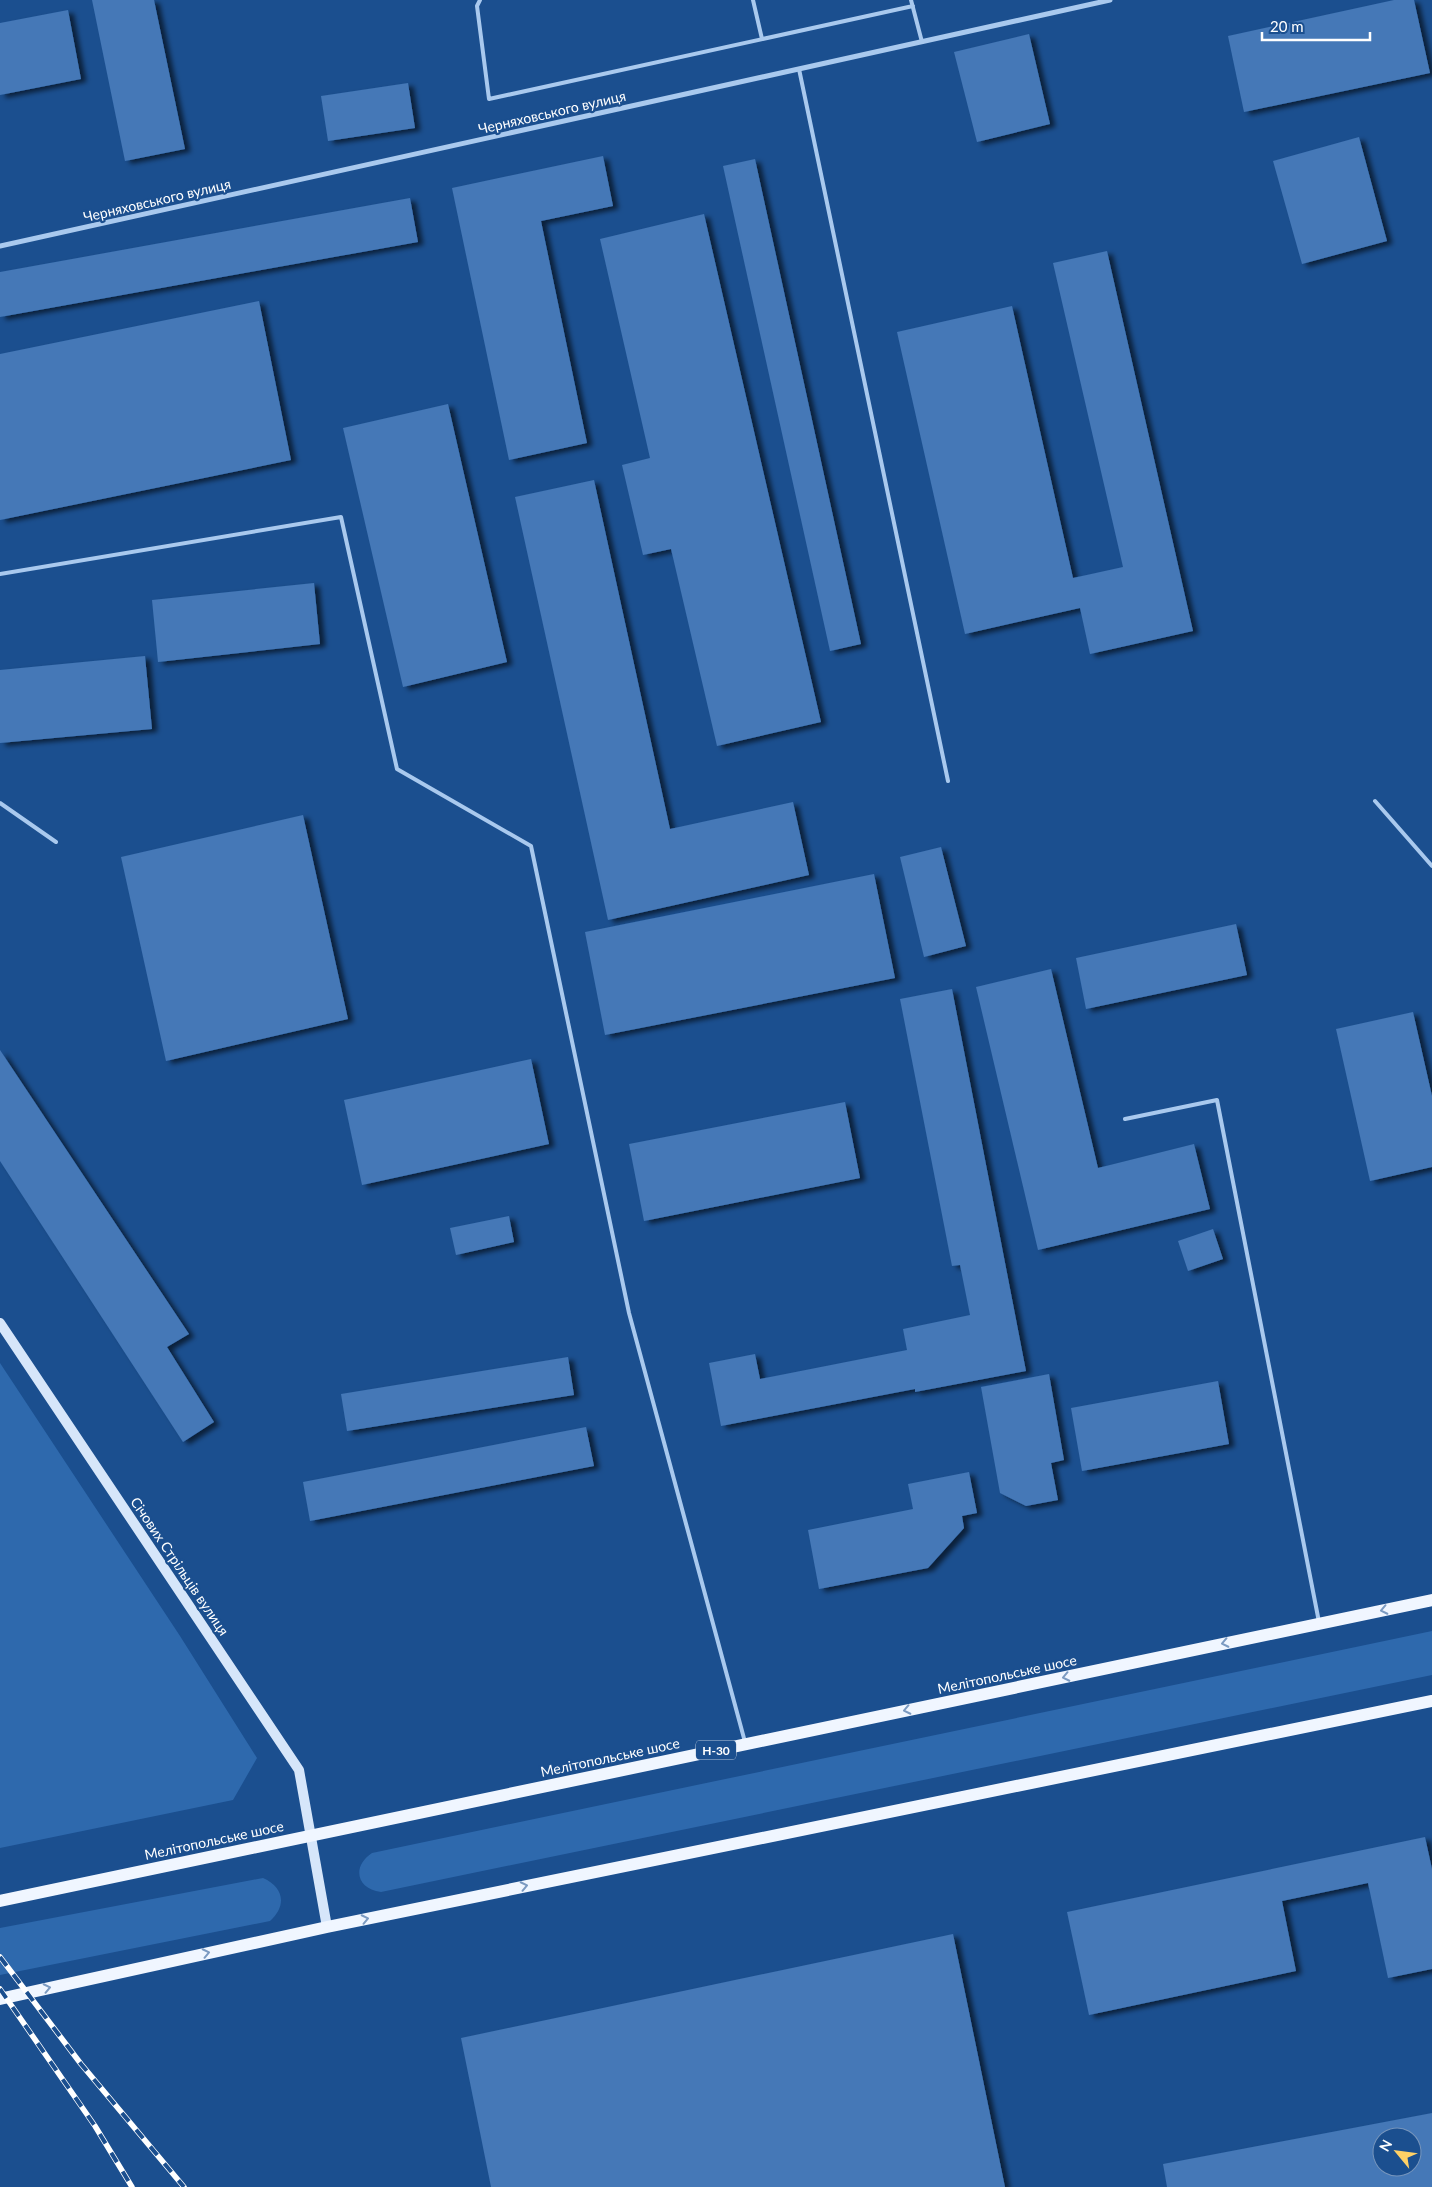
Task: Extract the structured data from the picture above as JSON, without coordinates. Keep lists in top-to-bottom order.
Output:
{
  "streets": {
    "main road": ["Мелітопольське шосе", "Н-30"],
    "street": ["Черняховського вулиця", "Січових Стрільців вулиця"]
  },
  "crossings": [
    ["Січових Стрільців вулиця", "Мелітопольське шосе"]
  ],
  "scale_bar": "20 m",
  "north": "top left"
}
